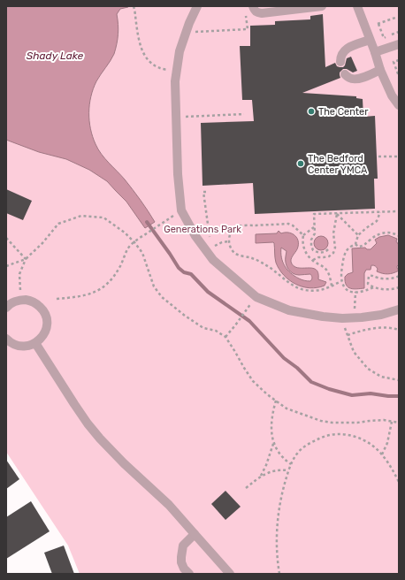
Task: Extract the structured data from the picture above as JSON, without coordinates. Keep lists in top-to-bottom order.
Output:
{
  "water": ["Shady Lake"],
  "parks": ["Generations Park"],
  "places": ["The Center", "The Bedford Center YMCA"]
}
